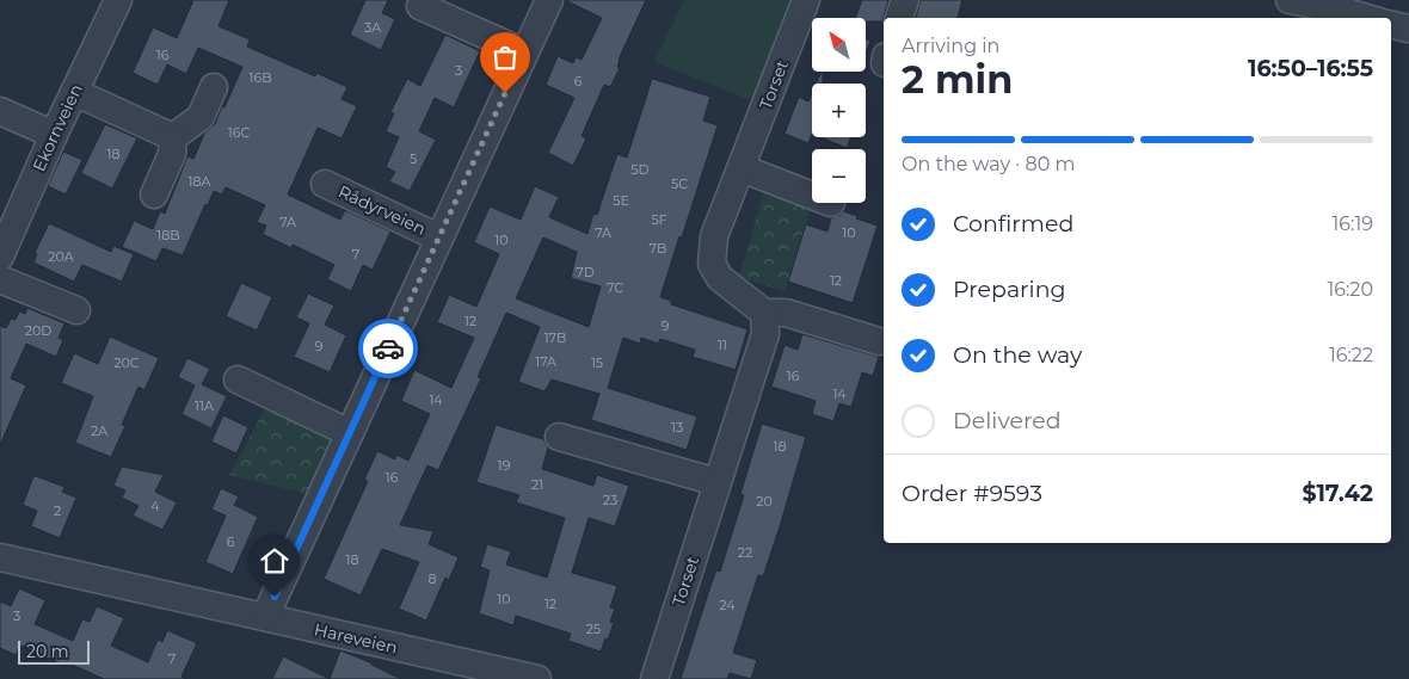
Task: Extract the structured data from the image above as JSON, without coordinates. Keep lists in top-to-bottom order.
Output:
{
  "streets": {
    "street": [
      "Torset",
      "Ekornveien",
      "Rådyrveien",
      "Hareveien"
    ]
  },
  "crossings": [
    ["Rådyrveien", "Hareveien"]
  ],
  "house_numbers": [
    "3A",
    "16",
    "3",
    "16B",
    "6",
    "16C",
    "18",
    "5",
    "5D",
    "18A",
    "5C",
    "5E",
    "5F",
    "7A",
    "7A",
    "10",
    "18B",
    "10",
    "7B",
    "7",
    "20A",
    "7D",
    "12",
    "7C",
    "12",
    "9",
    "20D",
    "17B",
    "11",
    "9",
    "17A",
    "20C",
    "15",
    "16",
    "14",
    "14",
    "11A",
    "13",
    "2A",
    "18",
    "19",
    "16",
    "21",
    "23",
    "20",
    "4",
    "2",
    "6",
    "22",
    "18",
    "8",
    "10",
    "12",
    "24",
    "3",
    "25",
    "7"
  ],
  "scale_bar": "20 m",
  "north": "top left",
  "page": {
    "map_buttons": ["+", "−"],
    "heading": ["2 min", "Arriving in", "16:50–16:55"],
    "panel": ["Order #9593", "$17.42"],
    "bar": "On the way · 80 m",
    "list": [
      ["Confirmed", "16:19"],
      ["Preparing", "16:20"],
      ["On the way", "16:22"],
      "Delivered"
    ],
    "scale": "20 m"
  }
}
